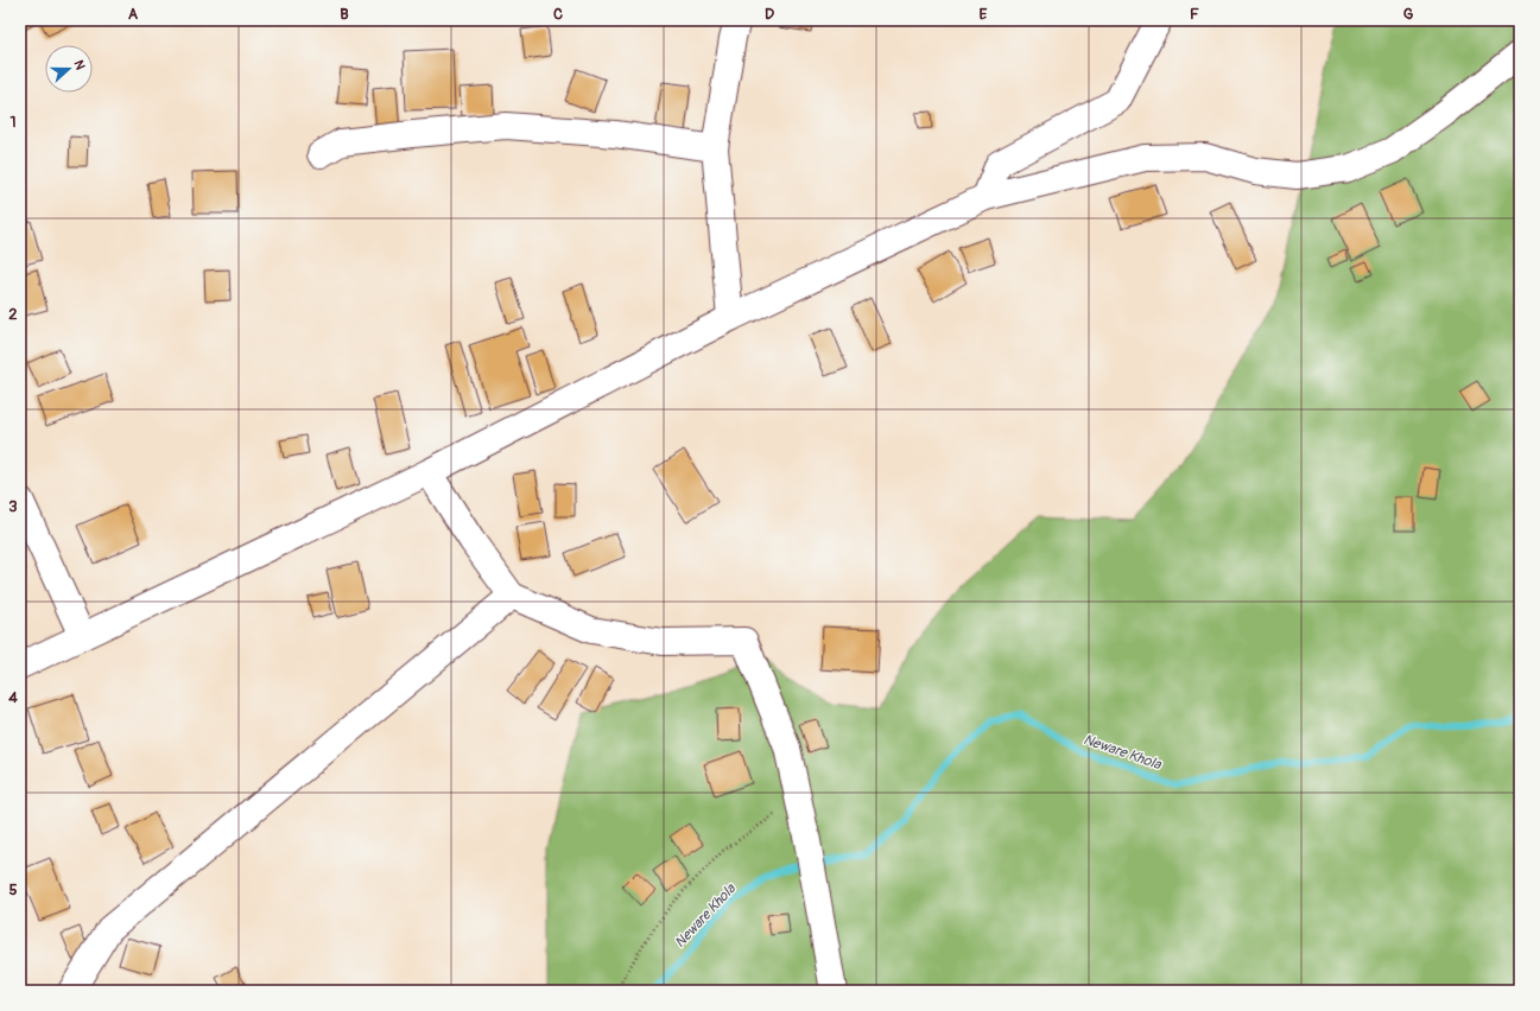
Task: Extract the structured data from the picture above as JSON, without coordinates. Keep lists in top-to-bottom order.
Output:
{
  "water": ["Neware Khola"],
  "north": "right",
  "grid": {
    "columns": [
      "A",
      "B",
      "C",
      "D",
      "E",
      "F",
      "G"
    ],
    "rows": [
      "1",
      "2",
      "3",
      "4",
      "5"
    ]
  }
}
